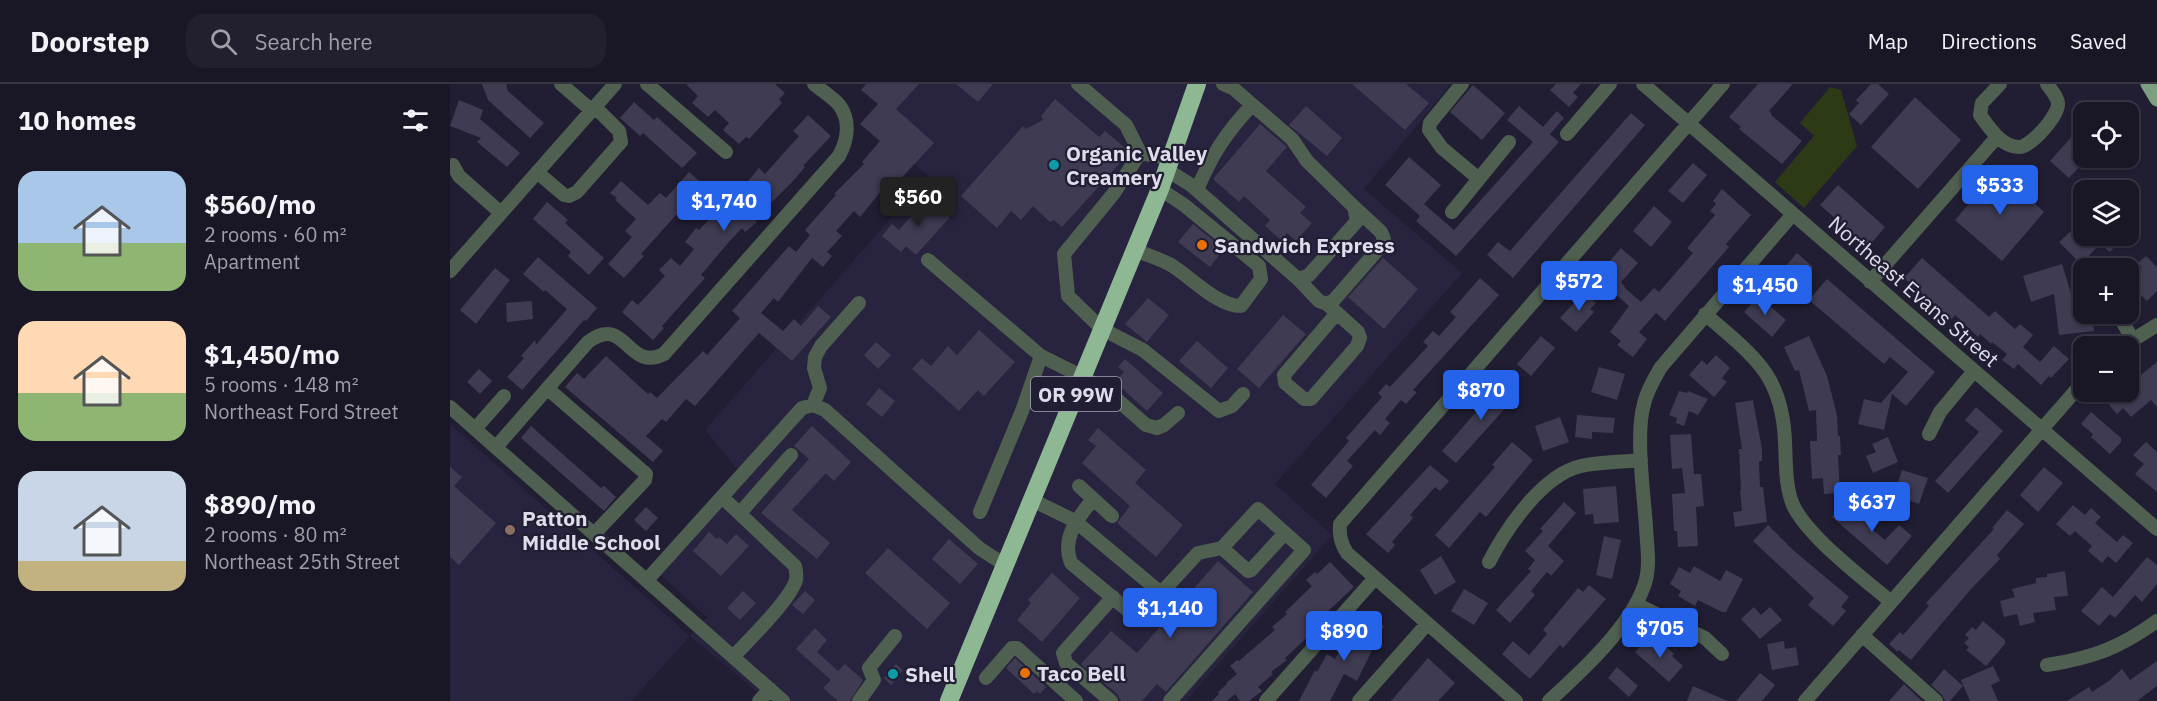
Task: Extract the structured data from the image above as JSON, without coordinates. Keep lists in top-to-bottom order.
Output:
{
  "streets": {
    "highway": ["OR 99W"],
    "street": ["Northeast Evans Street"]
  },
  "places": [
    "Organic Valley Creamery",
    "Sandwich Express",
    "Patton Middle School",
    "Taco Bell",
    "Shell"
  ],
  "page": {
    "header": "Doorstep",
    "search": "Search here",
    "nav": ["Map", "Directions", "Saved"],
    "heading": "10 homes",
    "map_buttons": ["+", "−"],
    "list": [
      {
        "name": "$560/mo",
        "note": "2 rooms · 60 m² · Apartment"
      },
      {
        "name": "$1,450/mo",
        "note": "5 rooms · 148 m² · Northeast Ford Street"
      },
      {
        "name": "$890/mo",
        "note": "2 rooms · 80 m² · Northeast 25th Street"
      }
    ],
    "price": [
      "$533",
      "$560",
      "$1,740",
      "$572",
      "$1,450",
      "$870",
      "$637",
      "$1,140",
      "$705",
      "$890"
    ]
  }
}
